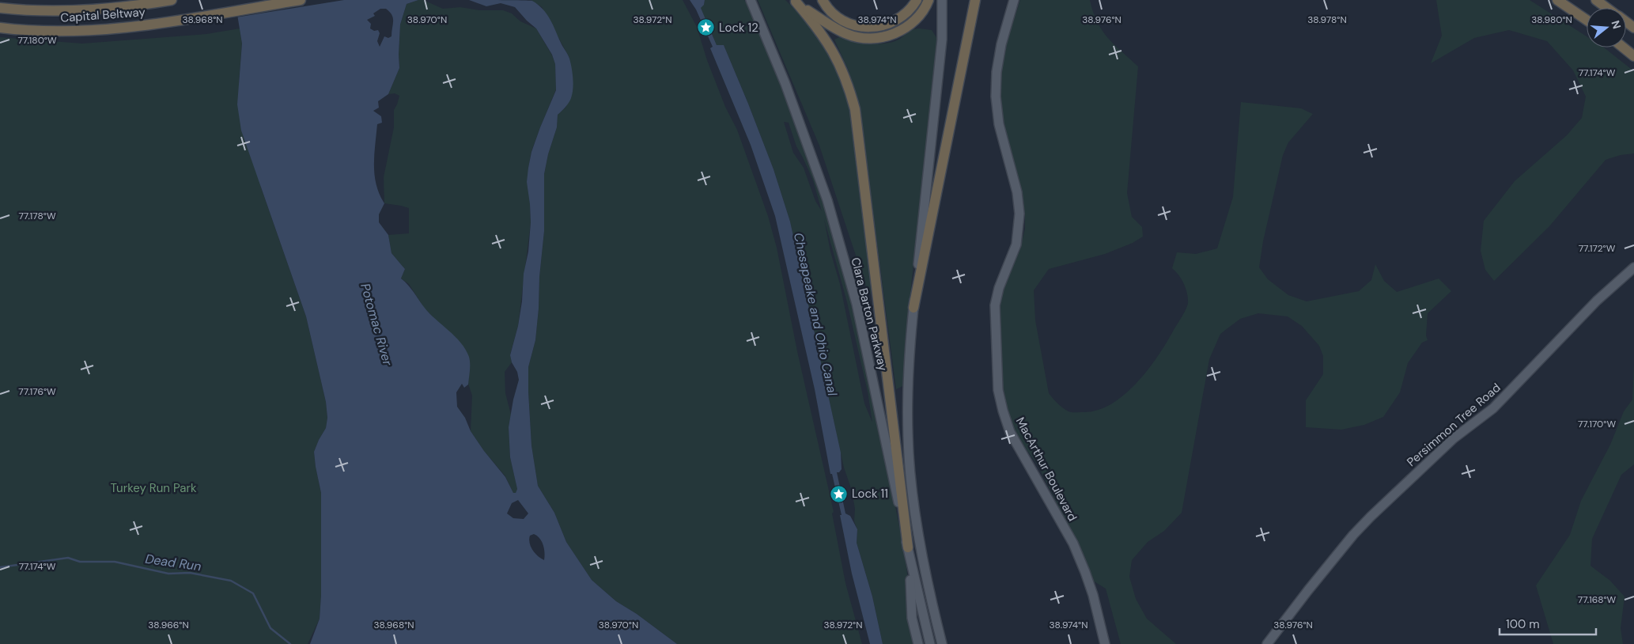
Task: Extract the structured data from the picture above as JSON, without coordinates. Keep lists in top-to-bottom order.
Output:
{
  "streets": {
    "highway": ["Capital Beltway"],
    "main road": ["Clara Barton Parkway", "Persimmon Tree Road", "MacArthur Boulevard"]
  },
  "water": ["Chesapeake and Ohio Canal", "Potomac River", "Dead Run"],
  "parks": ["Turkey Run Park"],
  "places": {
    "place": ["Lock 12", "Lock 11"]
  },
  "scale_bar": "100 m",
  "north": "right",
  "coordinates": [
    "38.968°N",
    "38.970°N",
    "38.972°N",
    "38.974°N",
    "38.976°N",
    "38.978°N",
    "38.980°N",
    "77.180°W",
    "77.174°W",
    "77.178°W",
    "77.172°W",
    "77.176°W",
    "77.170°W",
    "77.168°W",
    "38.966°N"
  ]
}
